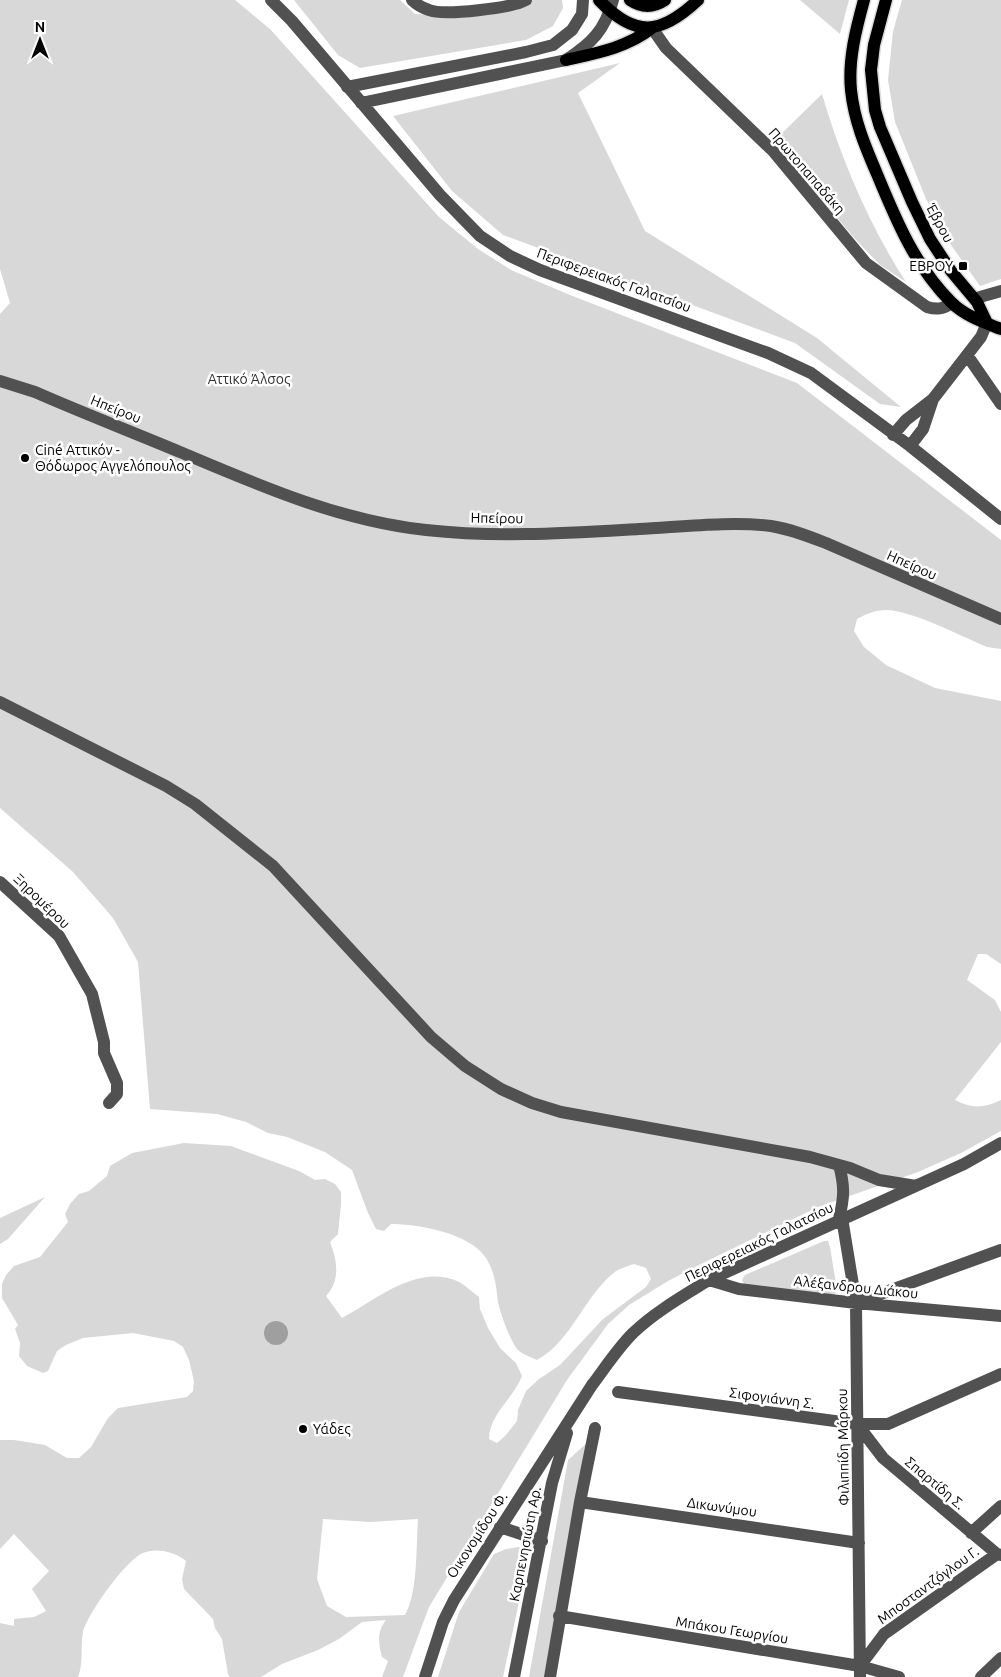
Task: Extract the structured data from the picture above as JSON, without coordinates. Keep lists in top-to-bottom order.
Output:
{
  "streets": {
    "main road": ["Έβρου"],
    "street": [
      "Πρωτοπαπαδάκη",
      "Περιφερειακός Γαλατσίου",
      "Ηπείρου",
      "Ξηρομέρου",
      "Αλέξανδρου Διάκου",
      "Σιφογιάννη Σ.",
      "Φιλιππίδη Μάρκου",
      "Σπαρτίδη Σ.",
      "Δικωνύμου",
      "Οικονομίδου Φ.",
      "Καρπενησιώτη Αρ.",
      "Μποσταντζόγλου Γ.",
      "Μπάκου Γεωργίου"
    ]
  },
  "crossings": [
    ["Περιφερειακός Γαλατσίου", "Αλέξανδρου Διάκου"],
    ["Περιφερειακός Γαλατσίου", "Φιλιππίδη Μάρκου"],
    ["Περιφερειακός Γαλατσίου", "Οικονομίδου Φ."],
    ["Περιφερειακός Γαλατσίου", "Καρπενησιώτη Αρ."],
    ["Αλέξανδρου Διάκου", "Φιλιππίδη Μάρκου"],
    ["Σιφογιάννη Σ.", "Φιλιππίδη Μάρκου"],
    ["Σιφογιάννη Σ.", "Σπαρτίδη Σ."],
    ["Φιλιππίδη Μάρκου", "Σπαρτίδη Σ."],
    ["Φιλιππίδη Μάρκου", "Δικωνύμου"],
    ["Φιλιππίδη Μάρκου", "Μποσταντζόγλου Γ."],
    ["Φιλιππίδη Μάρκου", "Μπάκου Γεωργίου"],
    ["Σπαρτίδη Σ.", "Μποσταντζόγλου Γ."],
    ["Οικονομίδου Φ.", "Καρπενησιώτη Αρ."],
    ["Μποσταντζόγλου Γ.", "Μπάκου Γεωργίου"]
  ],
  "parks": ["Αττικό Άλσος"],
  "places": {
    "transit": ["ΕΒΡΟΥ"],
    "other": ["Ciné Αττικόν - Θόδωρος Αγγελόπουλος", "Υάδες"]
  },
  "north": "top"
}
